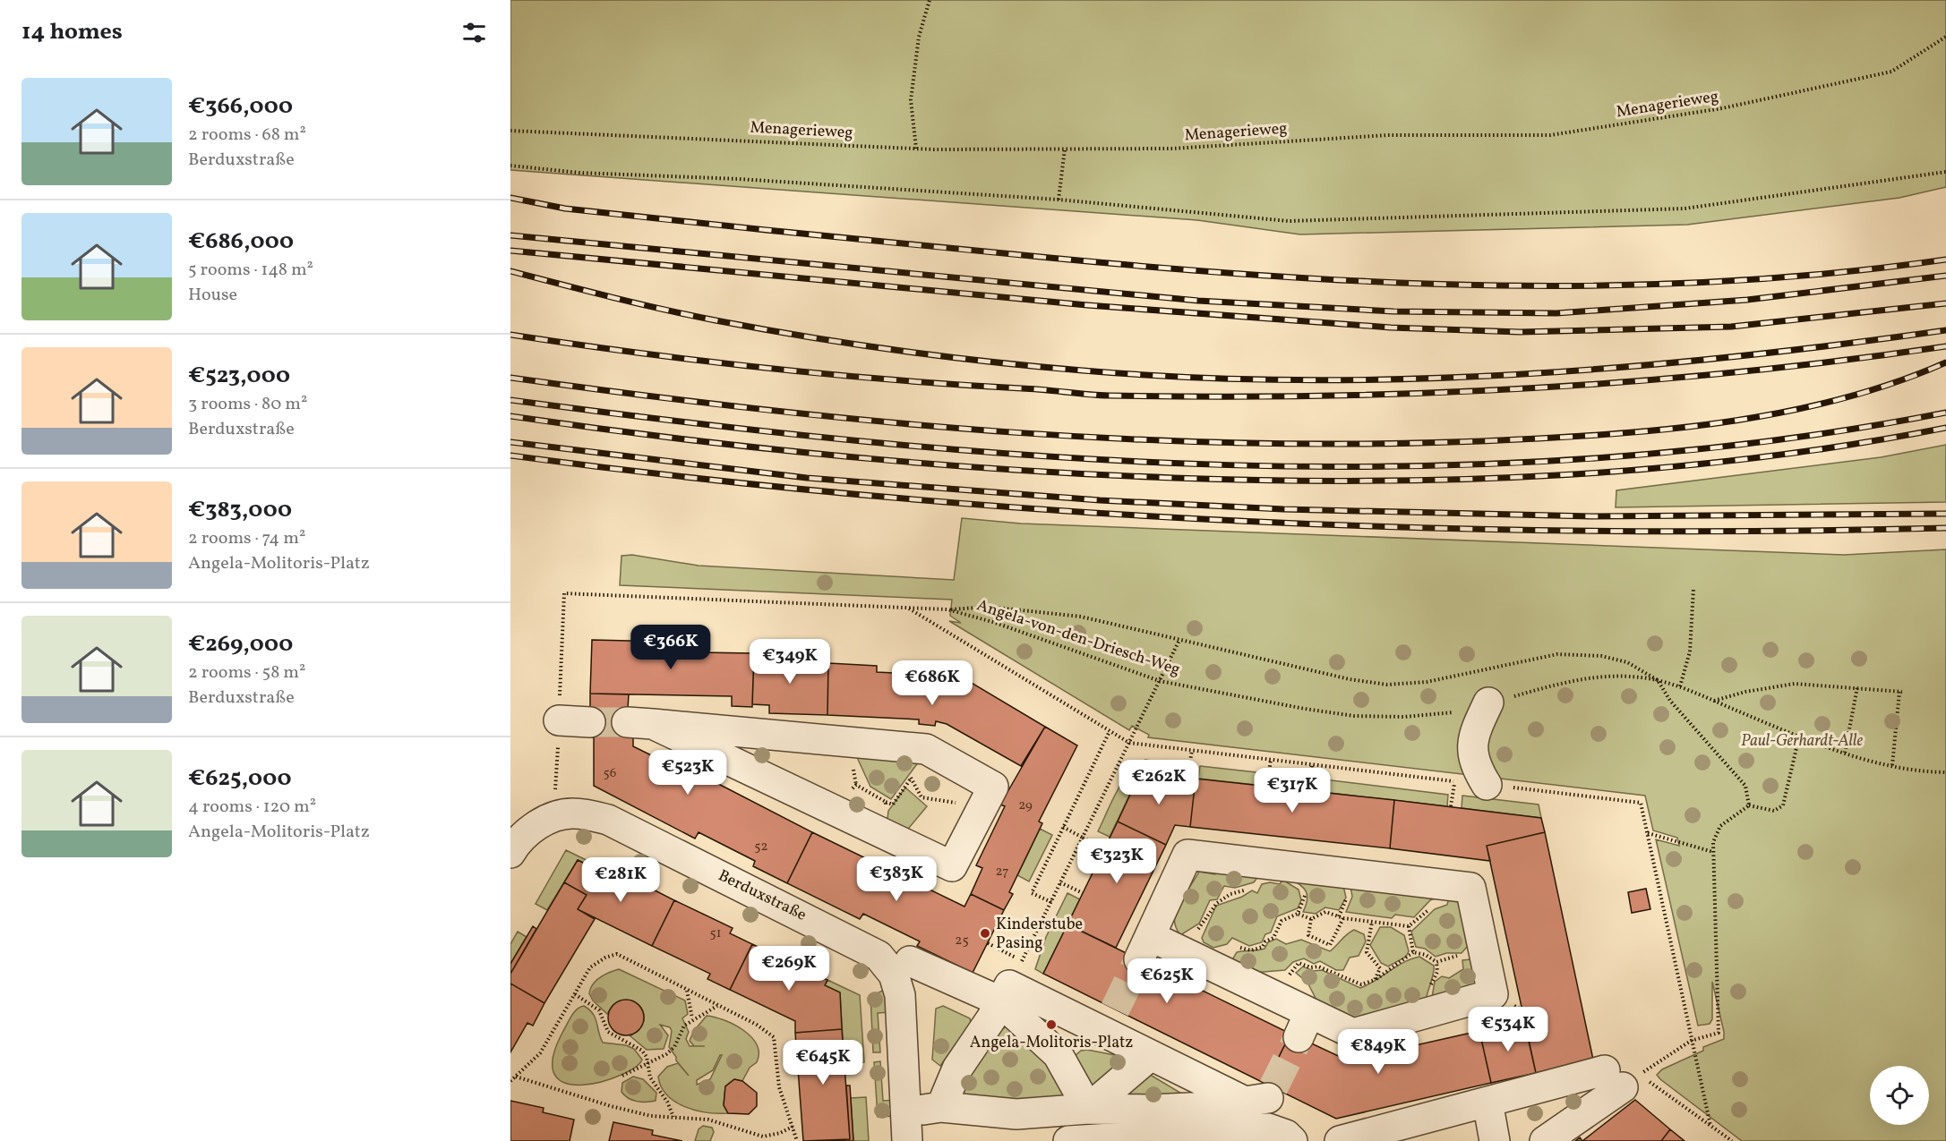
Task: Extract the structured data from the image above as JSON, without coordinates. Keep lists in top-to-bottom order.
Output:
{
  "streets": {
    "street": ["Berduxstraße"],
    "path": ["Menagerieweg", "Angela-von-den-Driesch-Weg"]
  },
  "crossings": [
    ["Angela-von-den-Driesch-Weg", "Berduxstraße"]
  ],
  "parks": ["Paul-Gerhardt-Alle"],
  "places": ["Kinderstube Pasing", "Angela-Molitoris-Platz"],
  "house_numbers": [
    "56",
    "29",
    "52",
    "27",
    "51",
    "25"
  ],
  "page": {
    "heading": "14 homes",
    "list": [
      {
        "name": "€366,000",
        "note": "2 rooms · 68 m² · Berduxstraße"
      },
      {
        "name": "€686,000",
        "note": "5 rooms · 148 m² · House"
      },
      {
        "name": "€523,000",
        "note": "3 rooms · 80 m² · Berduxstraße"
      },
      {
        "name": "€383,000",
        "note": "2 rooms · 74 m² · Angela-Molitoris-Platz"
      },
      {
        "name": "€269,000",
        "note": "2 rooms · 58 m² · Berduxstraße"
      },
      {
        "name": "€625,000",
        "note": "4 rooms · 120 m² · Angela-Molitoris-Platz"
      }
    ],
    "price": [
      "€366K",
      "€349K",
      "€686K",
      "€523K",
      "€262K",
      "€317K",
      "€323K",
      "€383K",
      "€281K",
      "€269K",
      "€625K",
      "€534K",
      "€849K",
      "€645K"
    ]
  }
}
